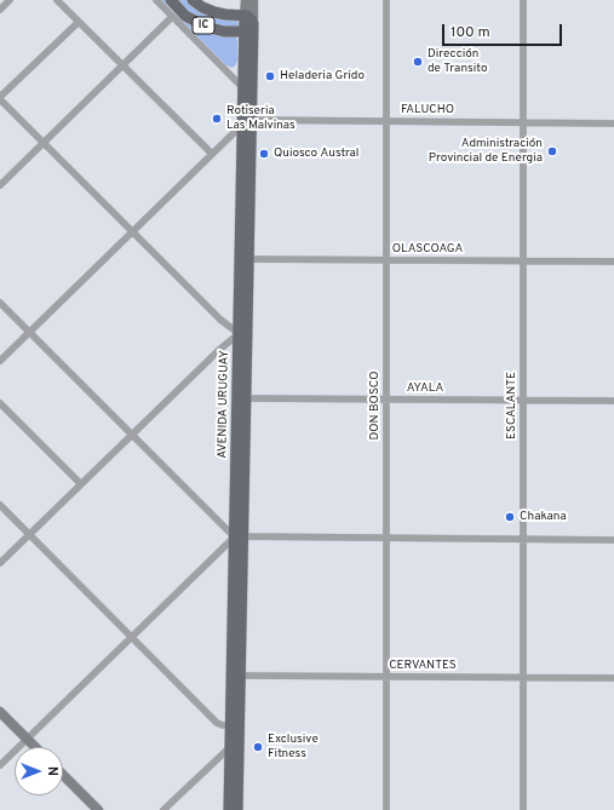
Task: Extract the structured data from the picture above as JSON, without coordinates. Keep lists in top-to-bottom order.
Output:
{
  "streets": {
    "main road": ["IC", "AVENIDA URUGUAY"],
    "street": [
      "FALUCHO",
      "OLASCOAGA",
      "AYALA",
      "DON BOSCO",
      "ESCALANTE",
      "CERVANTES"
    ]
  },
  "crossings": [
    ["IC", "AVENIDA URUGUAY"],
    ["FALUCHO", "AVENIDA URUGUAY"],
    ["FALUCHO", "DON BOSCO"],
    ["FALUCHO", "ESCALANTE"],
    ["OLASCOAGA", "AVENIDA URUGUAY"],
    ["OLASCOAGA", "DON BOSCO"],
    ["OLASCOAGA", "ESCALANTE"],
    ["AYALA", "AVENIDA URUGUAY"],
    ["AYALA", "DON BOSCO"],
    ["AYALA", "ESCALANTE"],
    ["AVENIDA URUGUAY", "CERVANTES"],
    ["DON BOSCO", "CERVANTES"],
    ["ESCALANTE", "CERVANTES"]
  ],
  "places": [
    "Dirección de Transito",
    "Heladeria Grido",
    "Rotiseria Las Malvinas",
    "Administración Provincial de Energia",
    "Quiosco Austral",
    "Chakana",
    "Exclusive Fitness"
  ],
  "scale_bar": "100 m",
  "north": "right"
}
